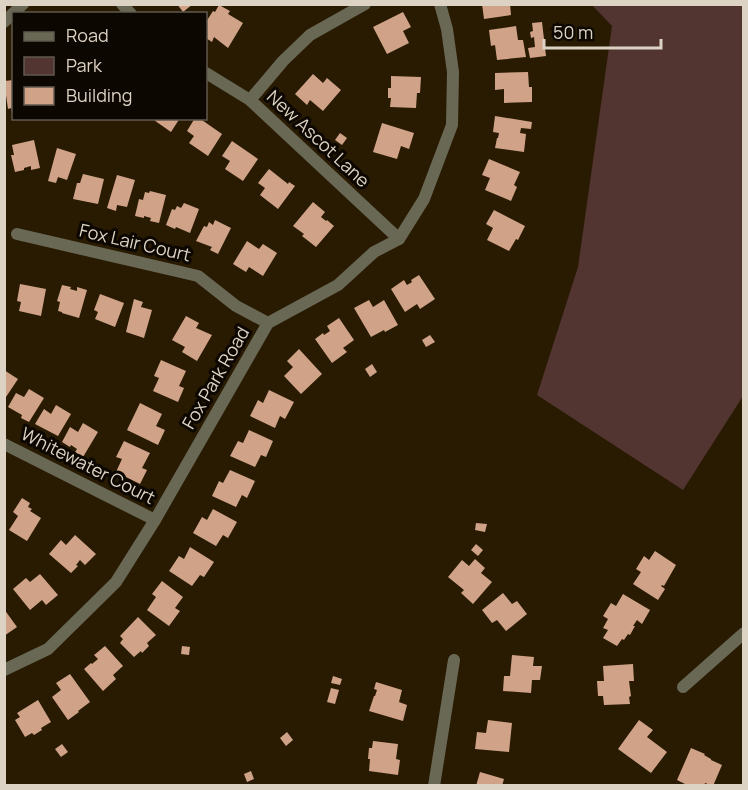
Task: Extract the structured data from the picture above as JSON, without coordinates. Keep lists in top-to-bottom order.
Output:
{
  "streets": {
    "street": [
      "New Ascot Lane",
      "Fox Lair Court",
      "Fox Park Road",
      "Whitewater Court"
    ]
  },
  "crossings": [
    ["New Ascot Lane", "Fox Park Road"],
    ["Fox Lair Court", "Fox Park Road"],
    ["Fox Park Road", "Whitewater Court"]
  ],
  "legend": ["Road", "Park", "Building"],
  "scale_bar": "50 m"
}
